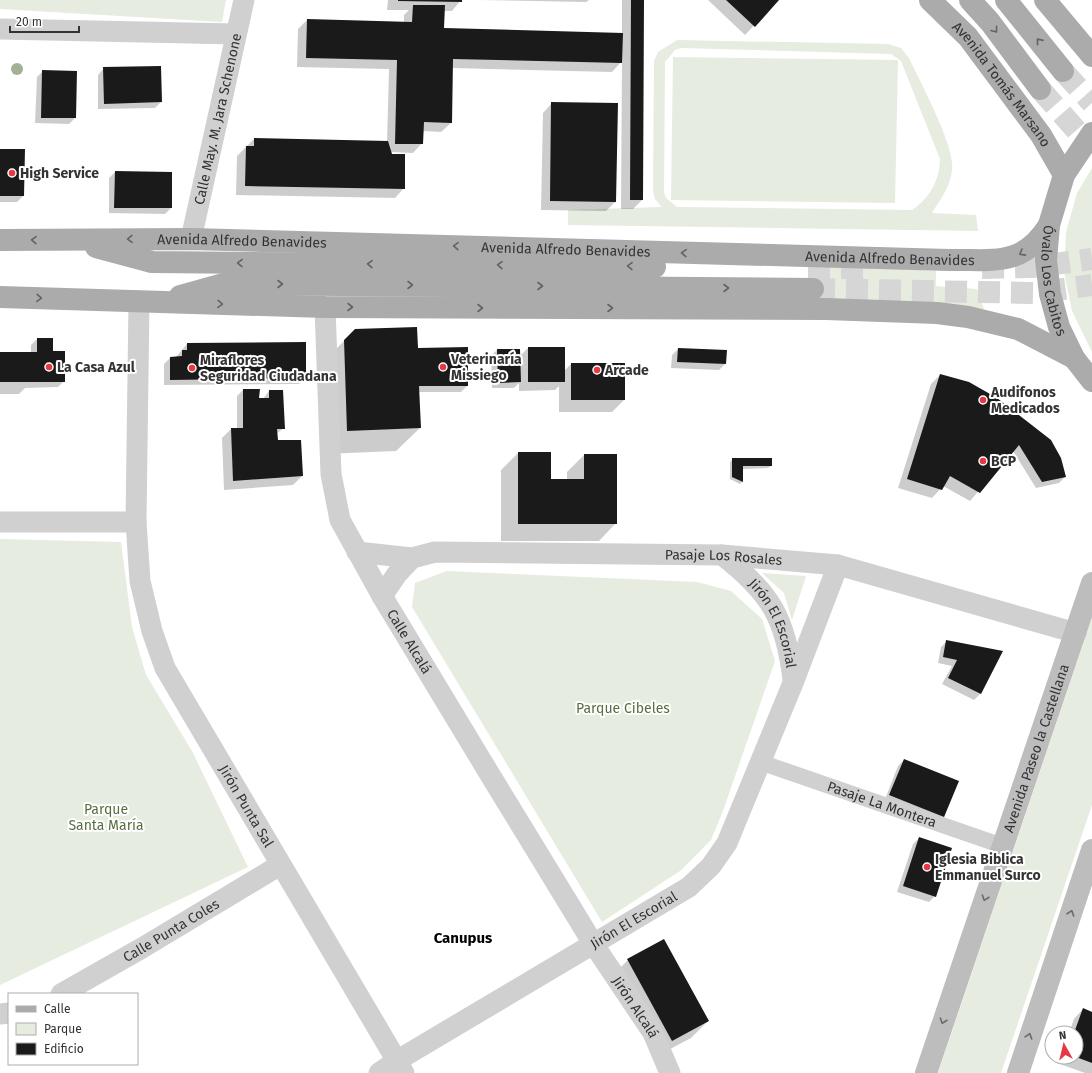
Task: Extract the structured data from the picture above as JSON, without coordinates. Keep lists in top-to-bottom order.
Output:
{
  "streets": {
    "main road": [
      "Avenida Tomás Marsano",
      "Avenida Alfredo Benavides",
      "Óvalo Los Cabitos",
      "Avenida Paseo la Castellana"
    ],
    "street": [
      "Calle May. M. Jara Schenone",
      "Pasaje Los Rosales",
      "Jirón El Escorial",
      "Calle Alcalá",
      "Pasaje La Montera",
      "Jirón Punta Sal",
      "Calle Punta Coles",
      "Jirón Alcalá"
    ]
  },
  "crossings": [
    ["Avenida Tomás Marsano", "Óvalo Los Cabitos"],
    ["Calle May. M. Jara Schenone", "Avenida Alfredo Benavides"],
    ["Avenida Alfredo Benavides", "Óvalo Los Cabitos"],
    ["Avenida Alfredo Benavides", "Calle Alcalá"],
    ["Avenida Alfredo Benavides", "Jirón Punta Sal"],
    ["Pasaje Los Rosales", "Jirón El Escorial"],
    ["Pasaje Los Rosales", "Avenida Paseo la Castellana"],
    ["Jirón El Escorial", "Calle Alcalá"],
    ["Jirón El Escorial", "Pasaje La Montera"],
    ["Jirón El Escorial", "Jirón Punta Sal"],
    ["Jirón El Escorial", "Jirón Alcalá"],
    ["Calle Alcalá", "Jirón Alcalá"],
    ["Avenida Paseo la Castellana", "Pasaje La Montera"],
    ["Jirón Punta Sal", "Calle Punta Coles"]
  ],
  "districts": ["Canupus"],
  "parks": ["Parque Cibeles", "Parque Santa María"],
  "places": [
    "High Service",
    "La Casa Azul",
    "Veterinaría Missiego",
    "Miraflores Seguridad Ciudadana",
    "Arcade",
    "Audifonos Medicados",
    "BCP",
    "Iglesia Biblica Emmanuel Surco"
  ],
  "legend": ["Calle", "Parque", "Edificio"],
  "scale_bar": "20 m",
  "north": "top"
}
